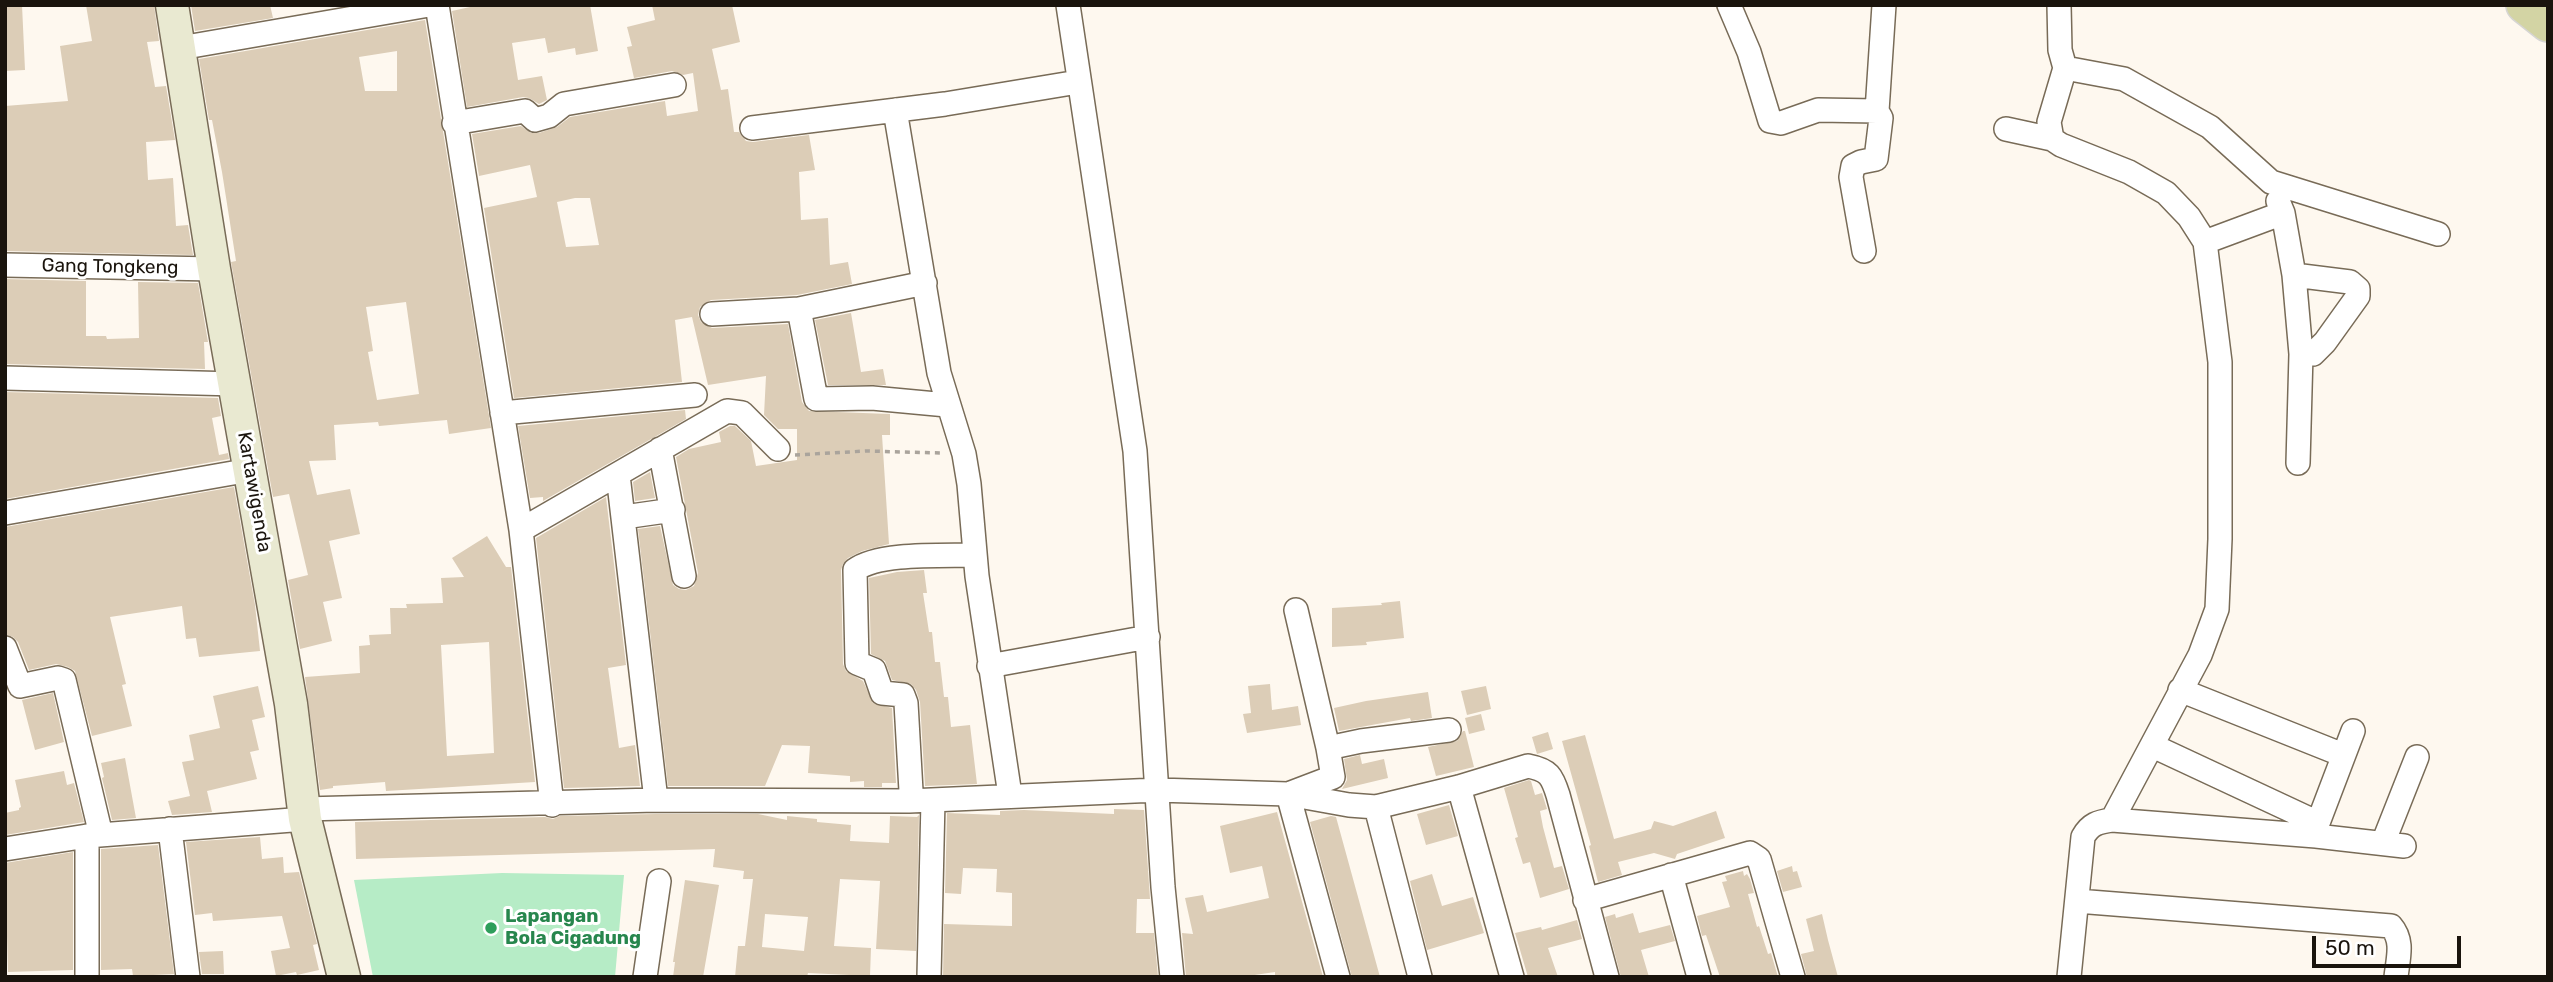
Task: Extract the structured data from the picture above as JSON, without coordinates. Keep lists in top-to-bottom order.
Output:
{
  "streets": {
    "street": ["Gang Tongkeng", "Kartawigenda"]
  },
  "crossings": [
    ["Gang Tongkeng", "Kartawigenda"]
  ],
  "places": ["Lapangan Bola Cigadung"],
  "scale_bar": "50 m"
}
